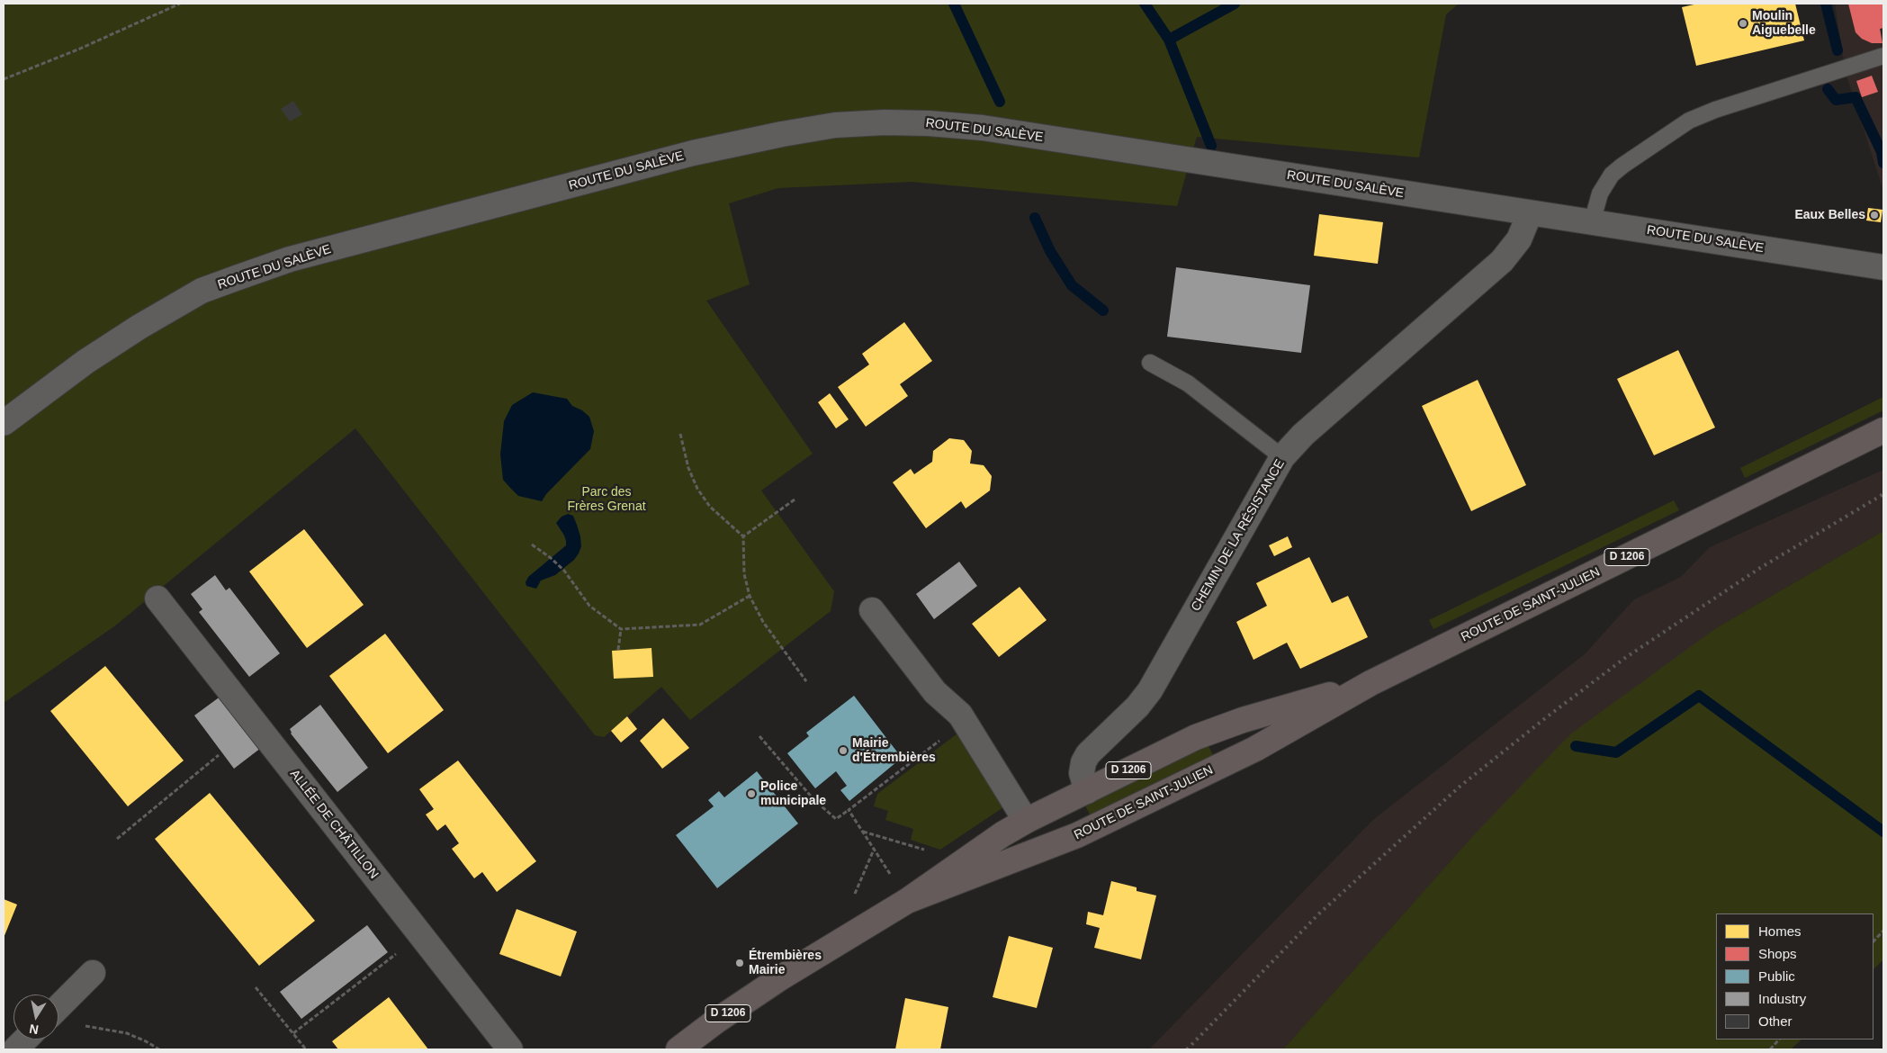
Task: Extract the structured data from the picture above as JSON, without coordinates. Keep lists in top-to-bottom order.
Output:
{
  "streets": {
    "main road": ["D 1206", "ROUTE DE SAINT-JULIEN"],
    "street": ["ROUTE DU SALÈVE", "CHEMIN DE LA RÉSISTANCE", "ALLÉE DE CHÂTILLON"]
  },
  "crossings": [
    ["ROUTE DU SALÈVE", "CHEMIN DE LA RÉSISTANCE"],
    ["CHEMIN DE LA RÉSISTANCE", "ROUTE DE SAINT-JULIEN"]
  ],
  "parks": ["Parc des Frères Grenat"],
  "places": [
    "Moulin Aiguebelle",
    "Eaux Belles",
    "Mairie d'Étrembières",
    "Police municipale",
    "Étrembières Mairie"
  ],
  "legend": [
    "Homes",
    "Shops",
    "Public",
    "Industry",
    "Other"
  ],
  "north": "bottom"
}
